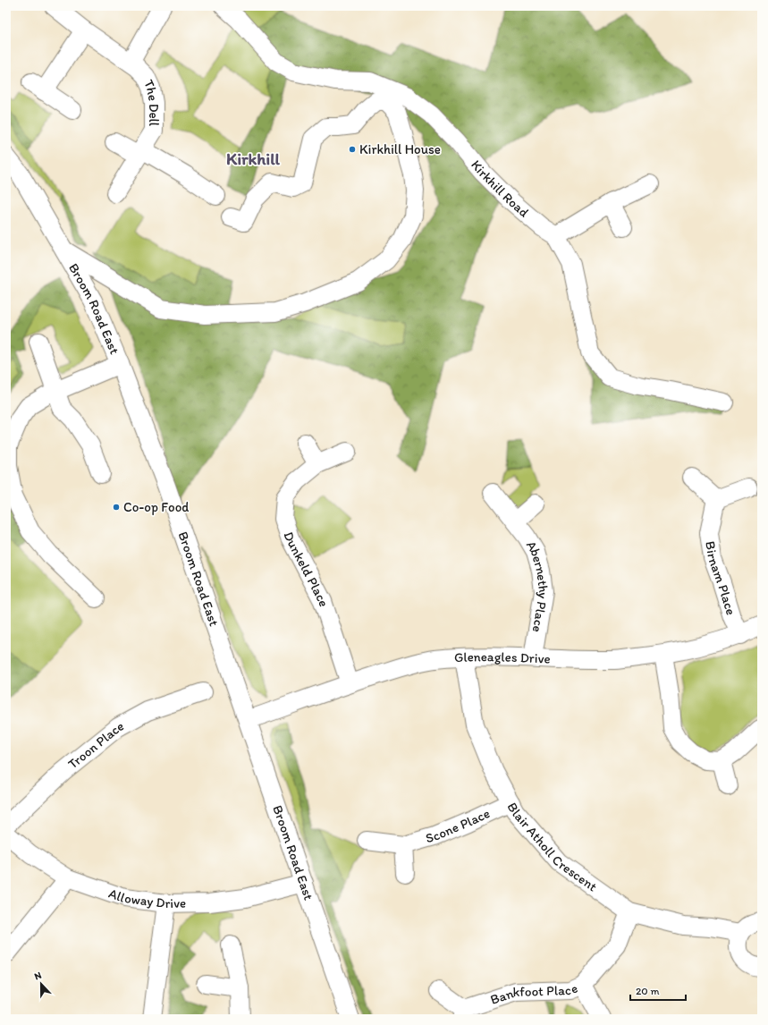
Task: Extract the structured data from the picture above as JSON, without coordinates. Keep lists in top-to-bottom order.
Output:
{
  "streets": {
    "street": [
      "The Dell",
      "Kirkhill Road",
      "Broom Road East",
      "Dunkeld Place",
      "Birnam Place",
      "Abernethy Place",
      "Gleneagles Drive",
      "Troon Place",
      "Scone Place",
      "Blair Atholl Crescent",
      "Alloway Drive",
      "Bankfoot Place"
    ]
  },
  "crossings": [
    ["Broom Road East", "Gleneagles Drive"],
    ["Broom Road East", "Alloway Drive"],
    ["Dunkeld Place", "Gleneagles Drive"],
    ["Birnam Place", "Gleneagles Drive"],
    ["Abernethy Place", "Gleneagles Drive"],
    ["Gleneagles Drive", "Blair Atholl Crescent"],
    ["Scone Place", "Blair Atholl Crescent"],
    ["Blair Atholl Crescent", "Bankfoot Place"]
  ],
  "districts": ["Kirkhill"],
  "places": ["Kirkhill House", "Co-op Food"],
  "scale_bar": "20 m",
  "north": "top"
}
